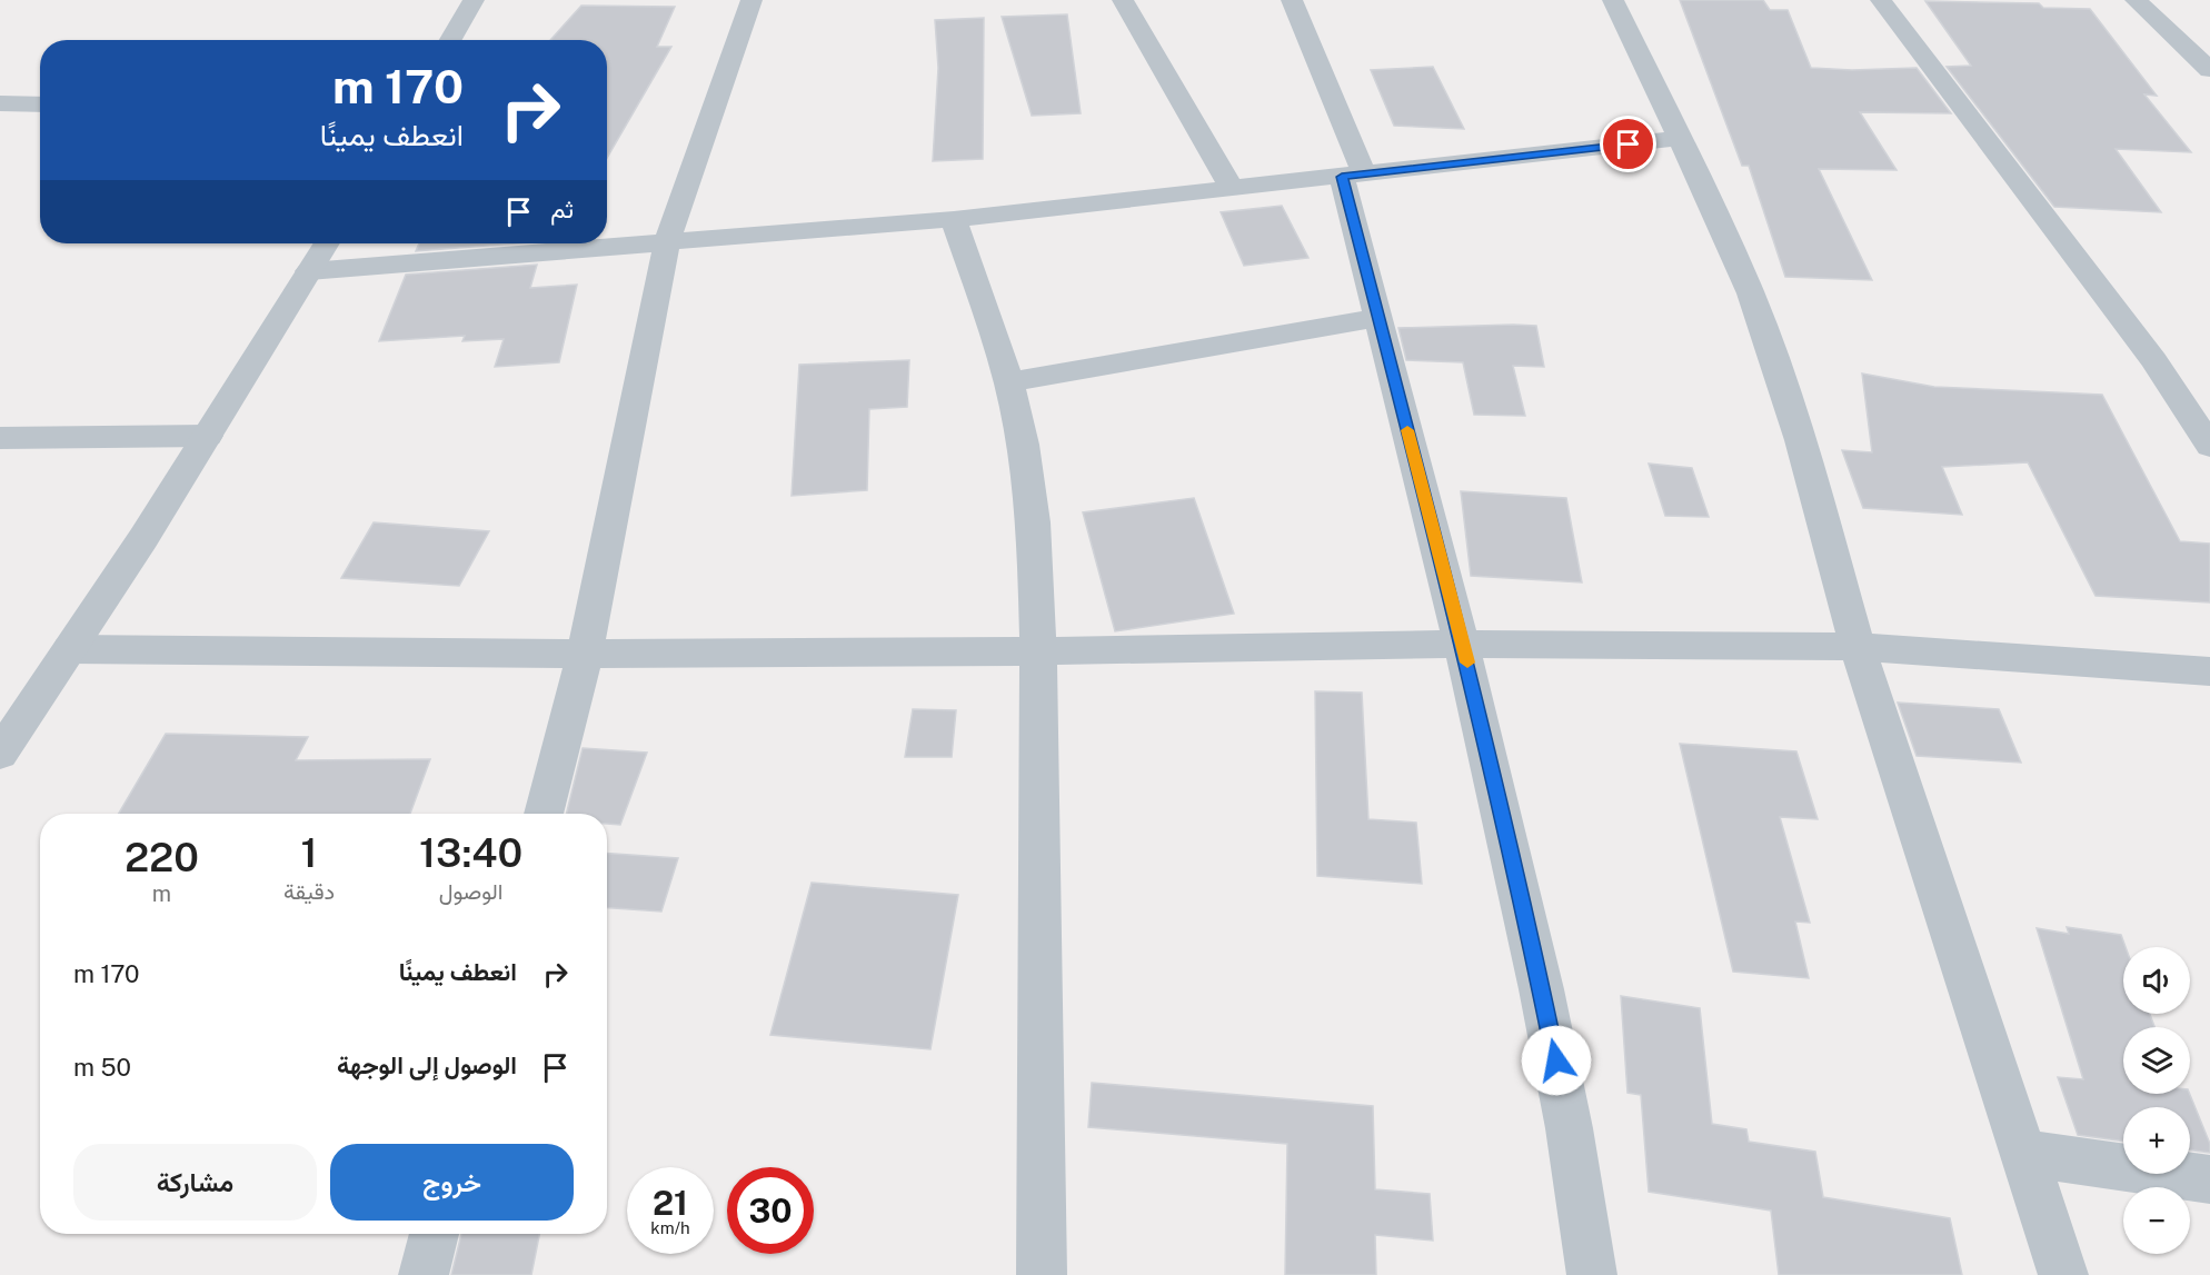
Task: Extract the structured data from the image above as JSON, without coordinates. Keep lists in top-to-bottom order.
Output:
{
  "page": {
    "turn": ["170 m", "انعطف يمينًا"],
    "then": "ثم",
    "eta": [
      "13:40",
      "الوصول",
      "1",
      "دقيقة",
      "220",
      "m"
    ],
    "list": [
      {
        "name": "انعطف يمينًا",
        "value": "170 m"
      },
      {
        "name": "الوصول إلى الوجهة",
        "value": "50 m"
      }
    ],
    "map_buttons": ["+", "−"],
    "buttons": ["خروج", "مشاركة"],
    "speed": "21 km/h",
    "limit": "30"
  }
}
